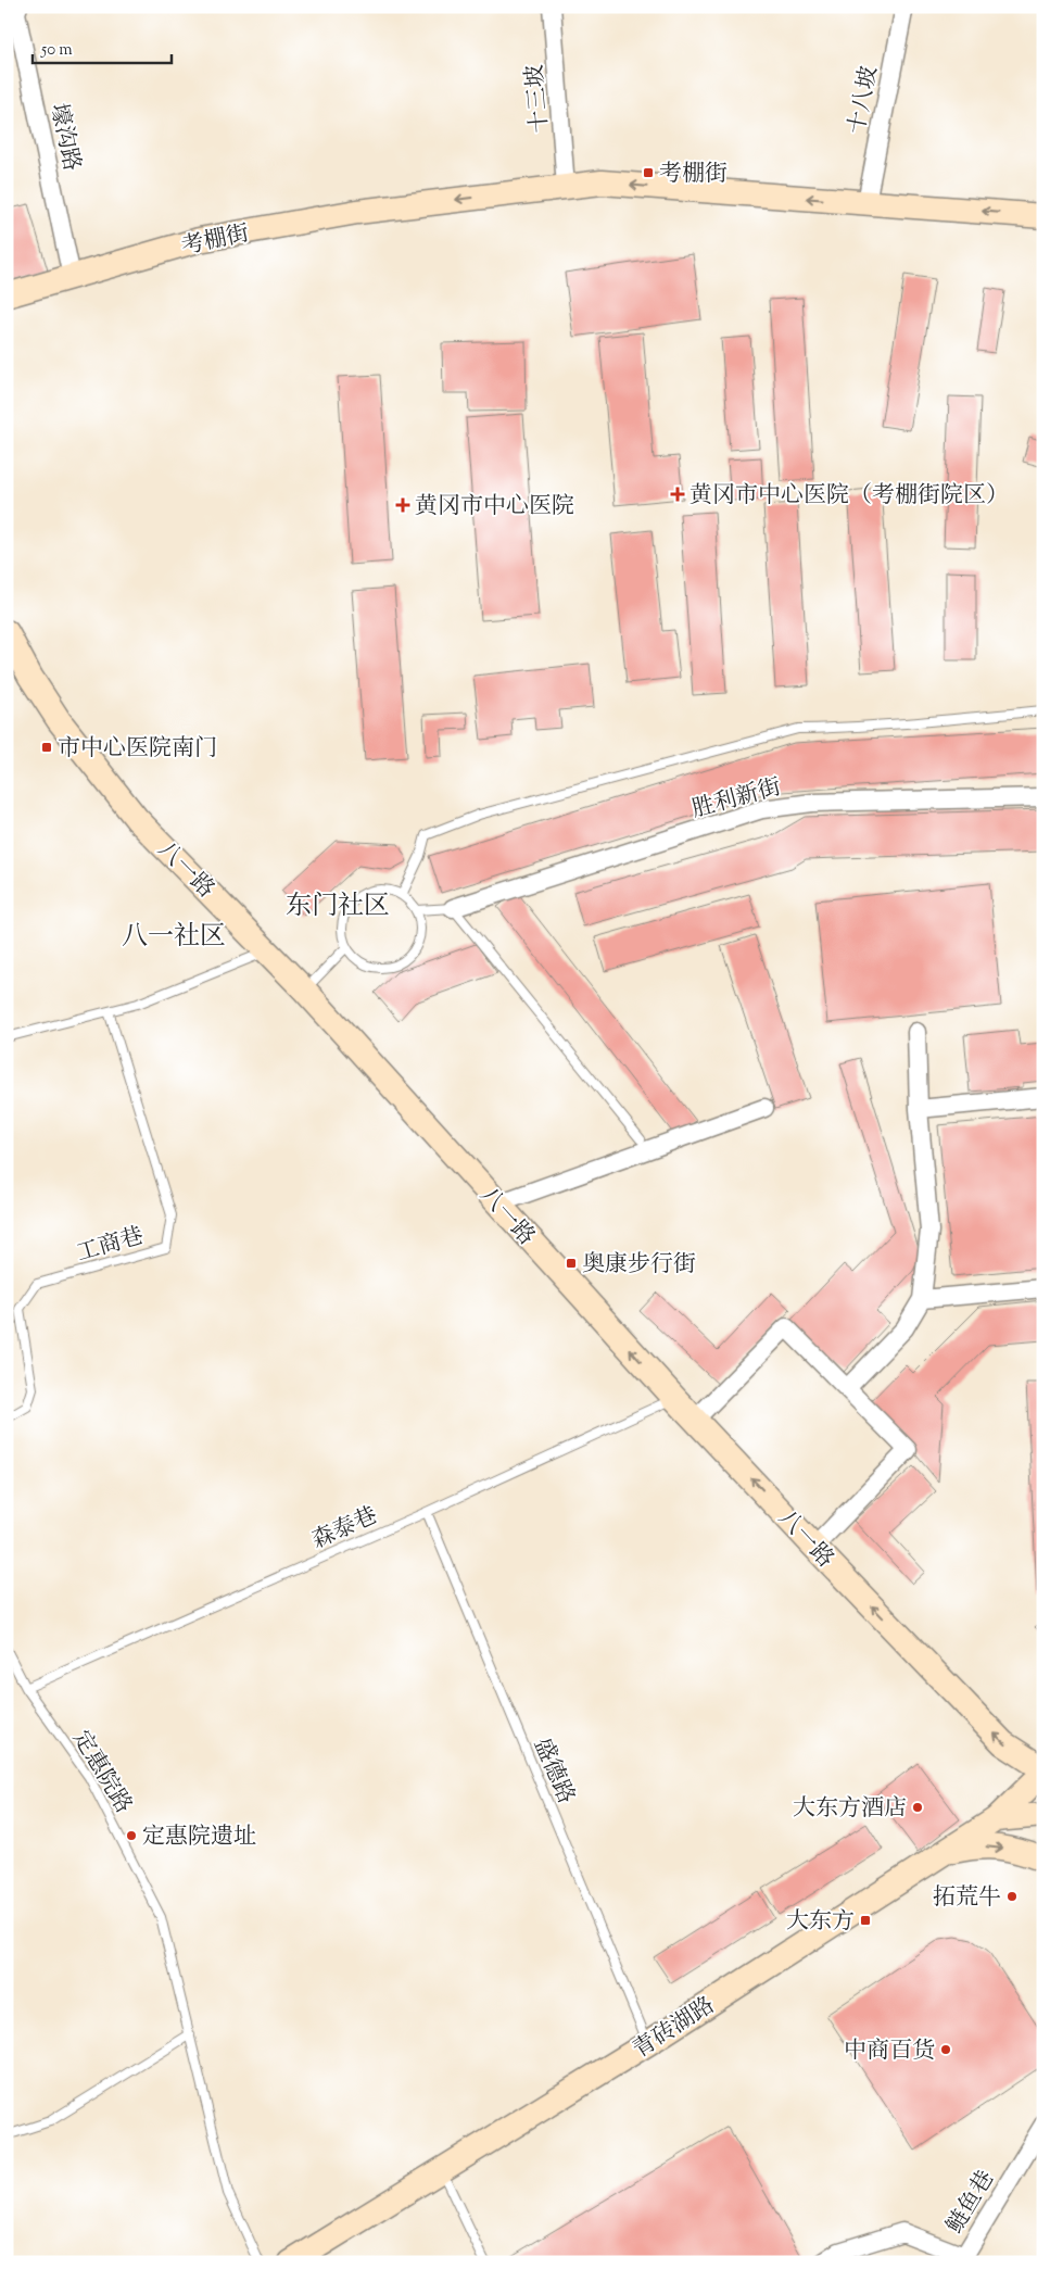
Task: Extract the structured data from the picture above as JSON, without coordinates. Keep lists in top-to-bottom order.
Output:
{
  "streets": {
    "main road": ["考棚街", "八一路", "青砖湖路"],
    "street": [
      "十三坡",
      "十八坡",
      "壕沟路",
      "胜利新街",
      "鲢鱼巷"
    ],
    "lane": [
      "工商巷",
      "森泰巷",
      "盛德路",
      "定惠院路"
    ]
  },
  "crossings": [
    ["十三坡", "考棚街"],
    ["十八坡", "考棚街"],
    ["壕沟路", "考棚街"],
    ["八一路", "森泰巷"],
    ["八一路", "青砖湖路"],
    ["森泰巷", "盛德路"],
    ["森泰巷", "定惠院路"],
    ["盛德路", "青砖湖路"]
  ],
  "one_way": ["考棚街", "八一路"],
  "districts": ["东门社区", "八一社区"],
  "places": {
    "transit": [
      "考棚街",
      "市中心医院南门",
      "奥康步行街",
      "大东方"
    ],
    "health": ["黄冈市中心医院（考棚街院区）", "黄冈市中心医院"],
    "other": [
      "大东方酒店",
      "定惠院遗址",
      "拓荒牛",
      "中商百货"
    ]
  },
  "scale_bar": "50 m"
}
